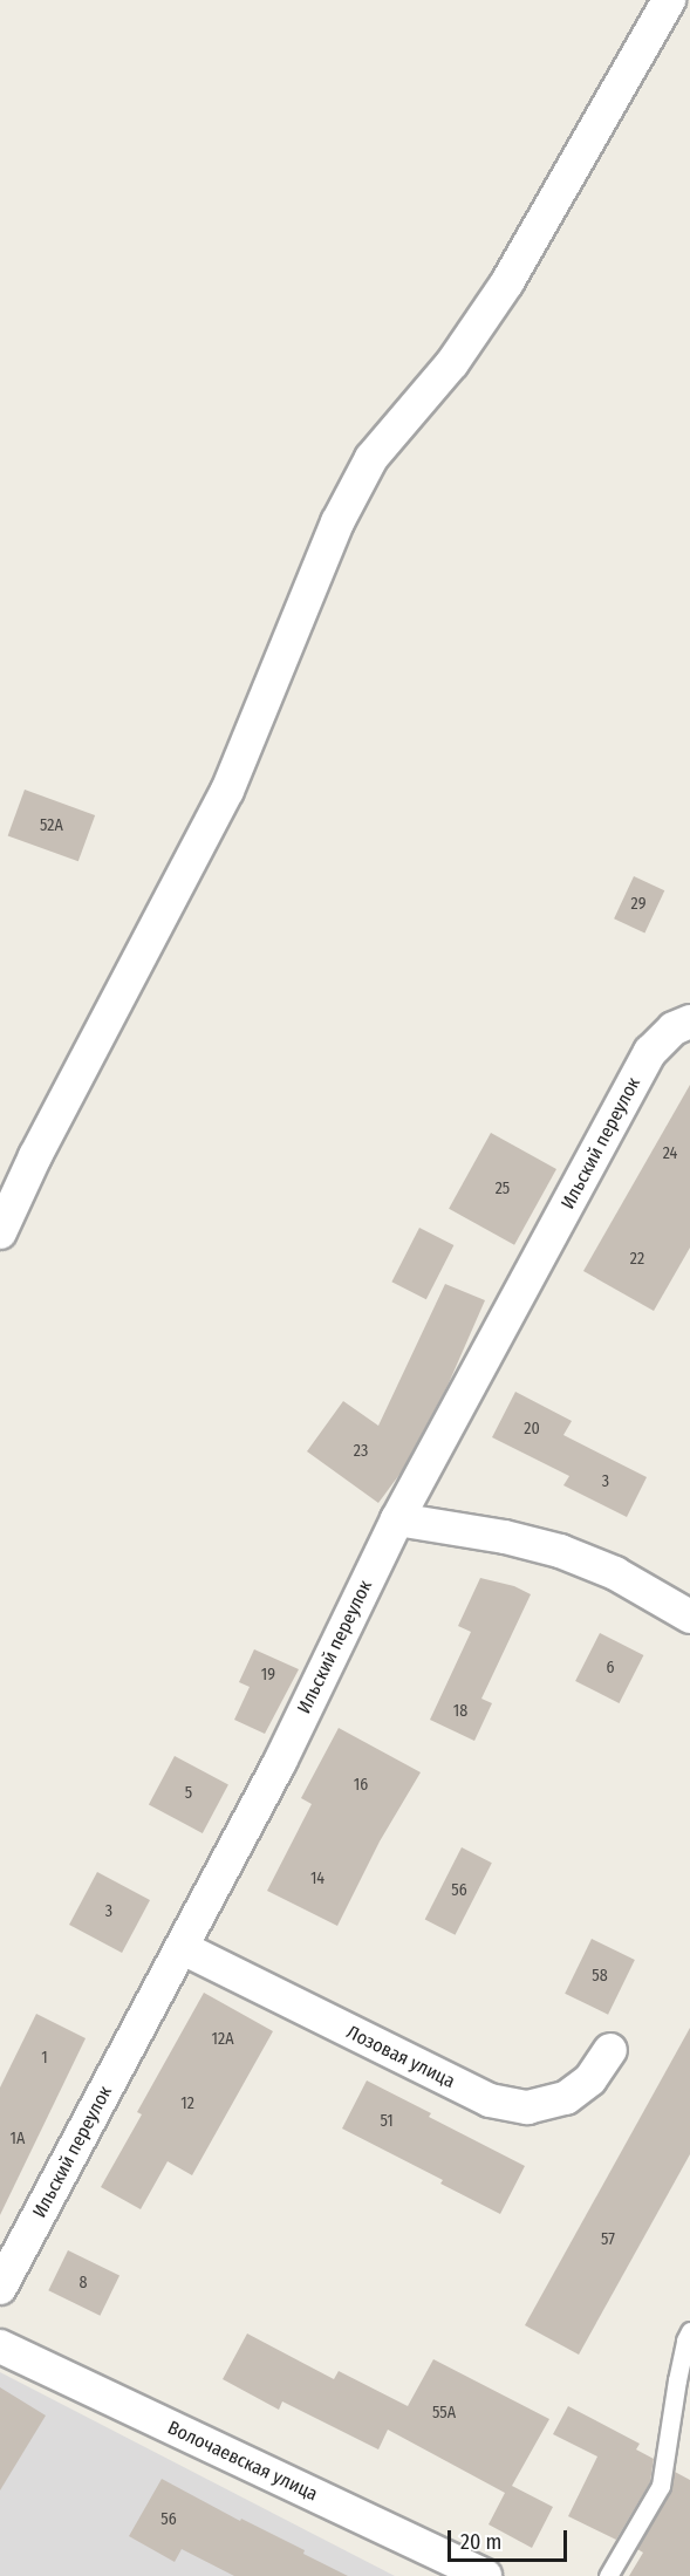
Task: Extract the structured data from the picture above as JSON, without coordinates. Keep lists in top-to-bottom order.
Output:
{
  "streets": {
    "street": ["Ильский переулок", "Лозовая улица", "Волочаевская улица"]
  },
  "crossings": [
    ["Ильский переулок", "Лозовая улица"]
  ],
  "house_numbers": [
    "52А",
    "29",
    "24",
    "25",
    "22",
    "20",
    "23",
    "3",
    "6",
    "19",
    "18",
    "16",
    "5",
    "14",
    "56",
    "3",
    "58",
    "12А",
    "1",
    "12",
    "51",
    "1А",
    "57",
    "8",
    "55А",
    "56"
  ],
  "scale_bar": "20 m"
}
